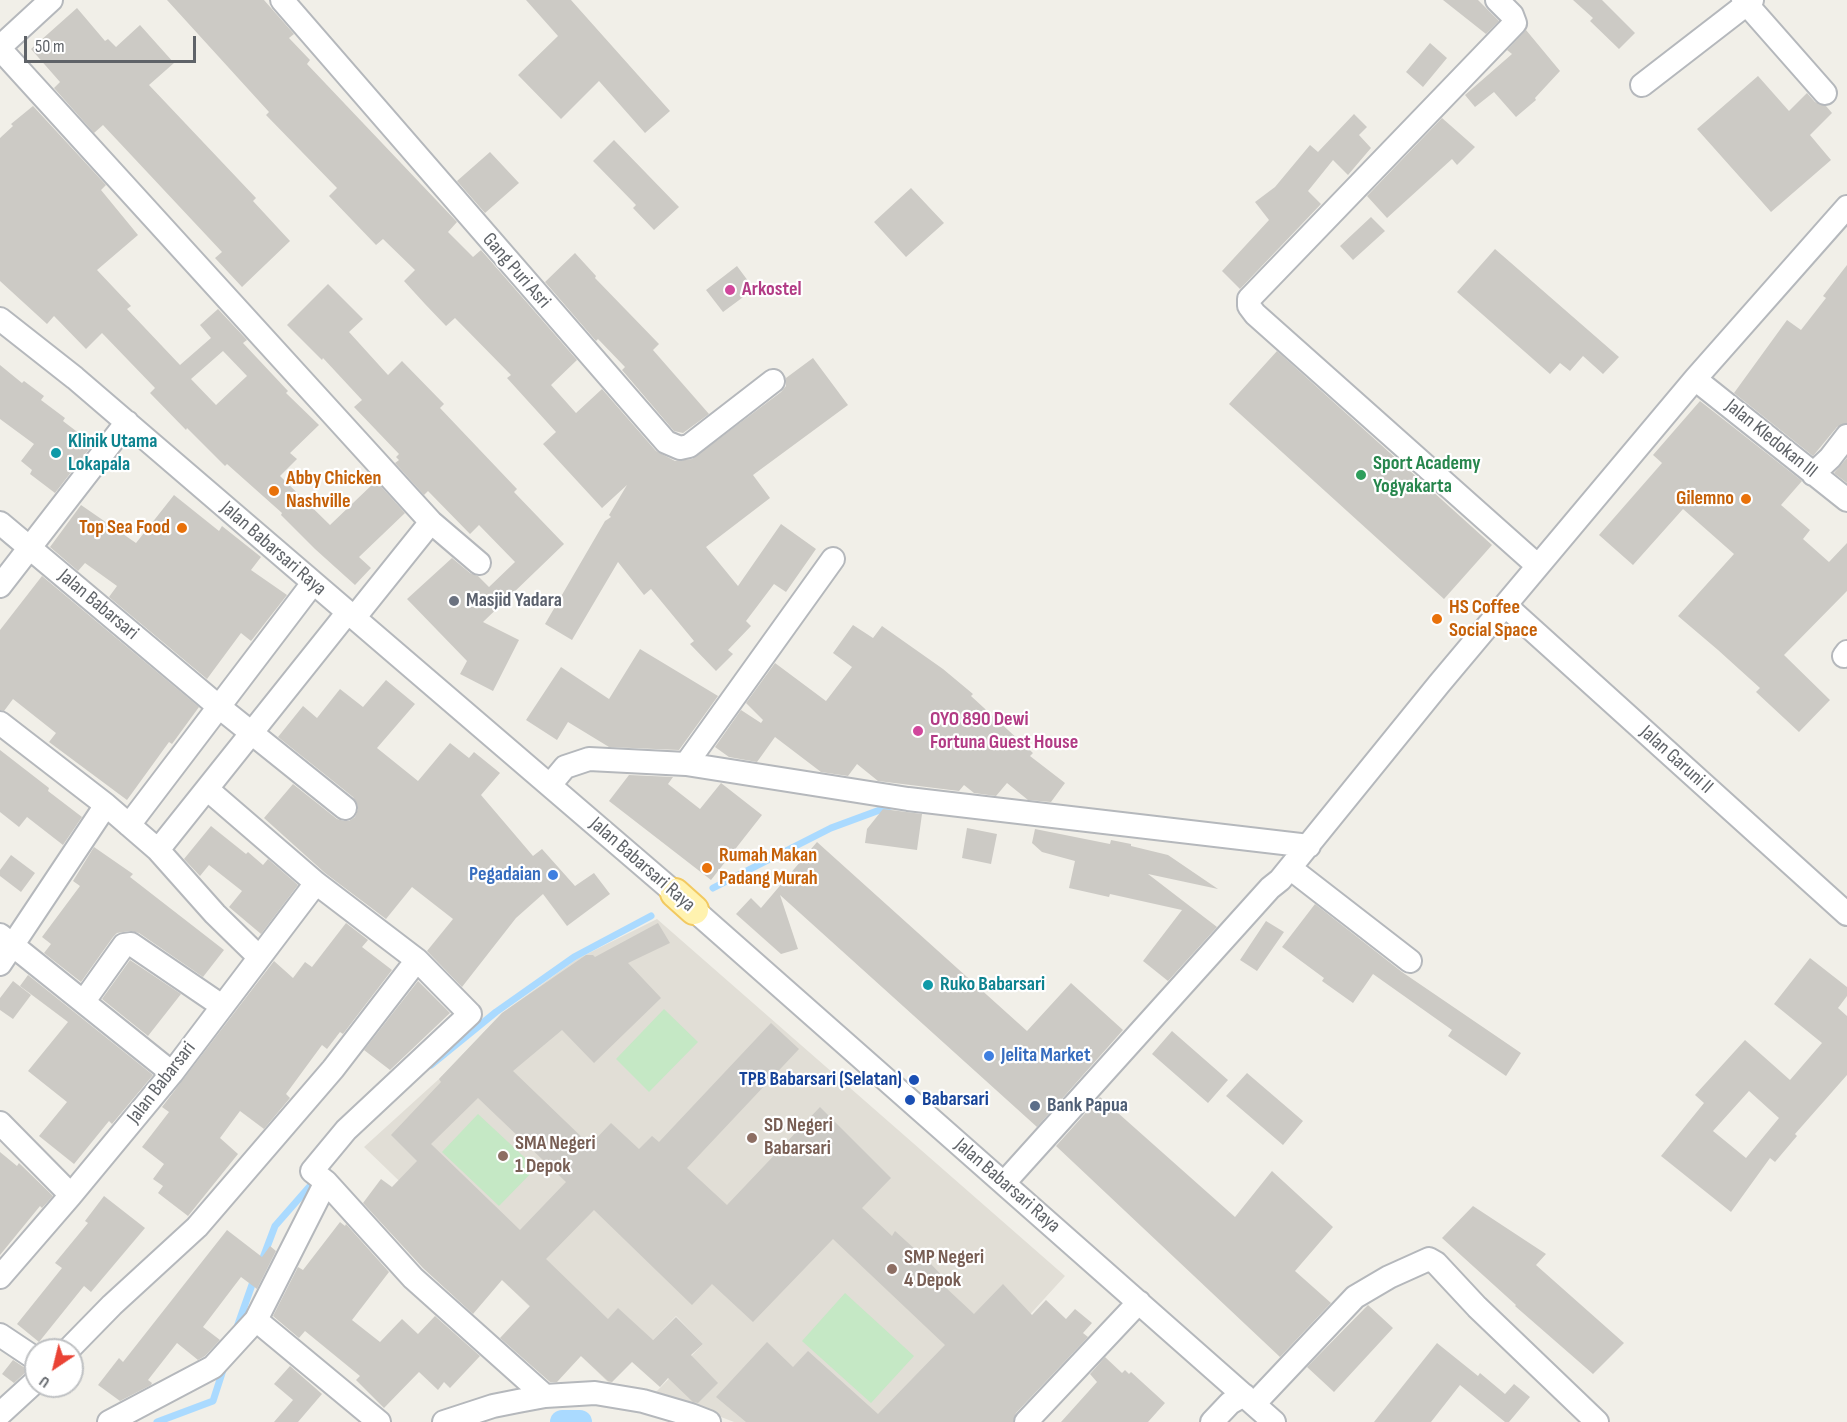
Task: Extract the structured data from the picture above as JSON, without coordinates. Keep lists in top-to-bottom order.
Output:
{
  "streets": {
    "street": [
      "Gang Puri Asri",
      "Jalan Kledokan III",
      "Jalan Babarsari Raya",
      "Jalan Babarsari",
      "Jalan Garuni II"
    ]
  },
  "places": [
    "Arkostel",
    "Klinik Utama Lokapala",
    "Sport Academy Yogyakarta",
    "Abby Chicken Nashville",
    "Gilemno",
    "Top Sea Food",
    "Masjid Yadara",
    "HS Coffee Social Space",
    "OYO 890 Dewi Fortuna Guest House",
    "Rumah Makan Padang Murah",
    "Pegadaian",
    "Ruko Babarsari",
    "Jelita Market",
    "TPB Babarsari (Selatan)",
    "Babarsari",
    "Bank Papua",
    "SD Negeri Babarsari",
    "SMA Negeri 1 Depok",
    "SMP Negeri 4 Depok"
  ],
  "scale_bar": "50 m",
  "north": "bottom left"
}
